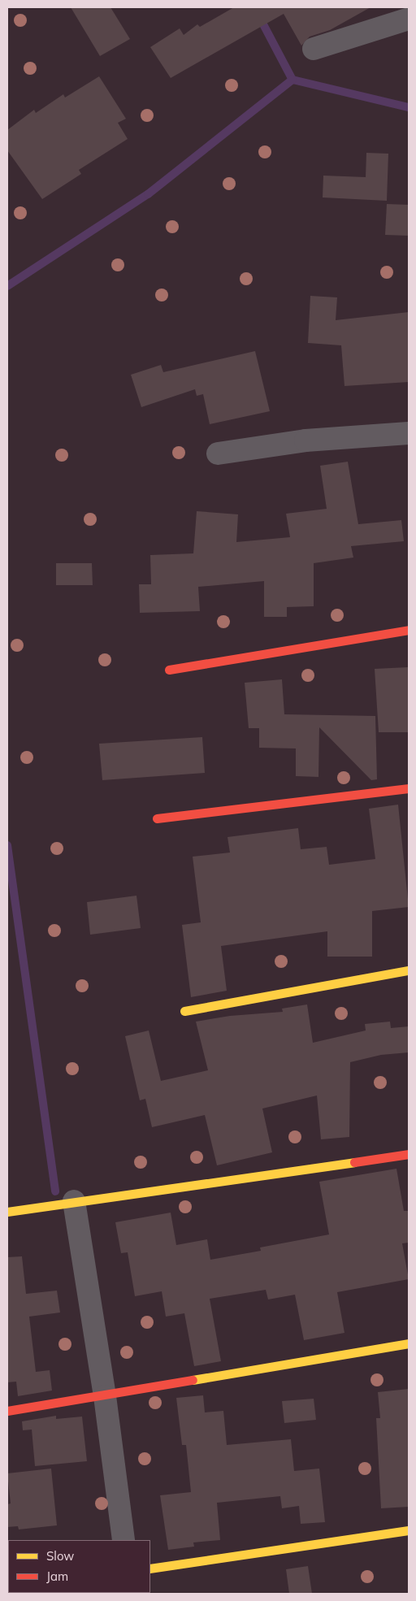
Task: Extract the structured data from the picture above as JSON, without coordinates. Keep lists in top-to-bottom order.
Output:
{
  "legend": ["Slow", "Jam"]
}
